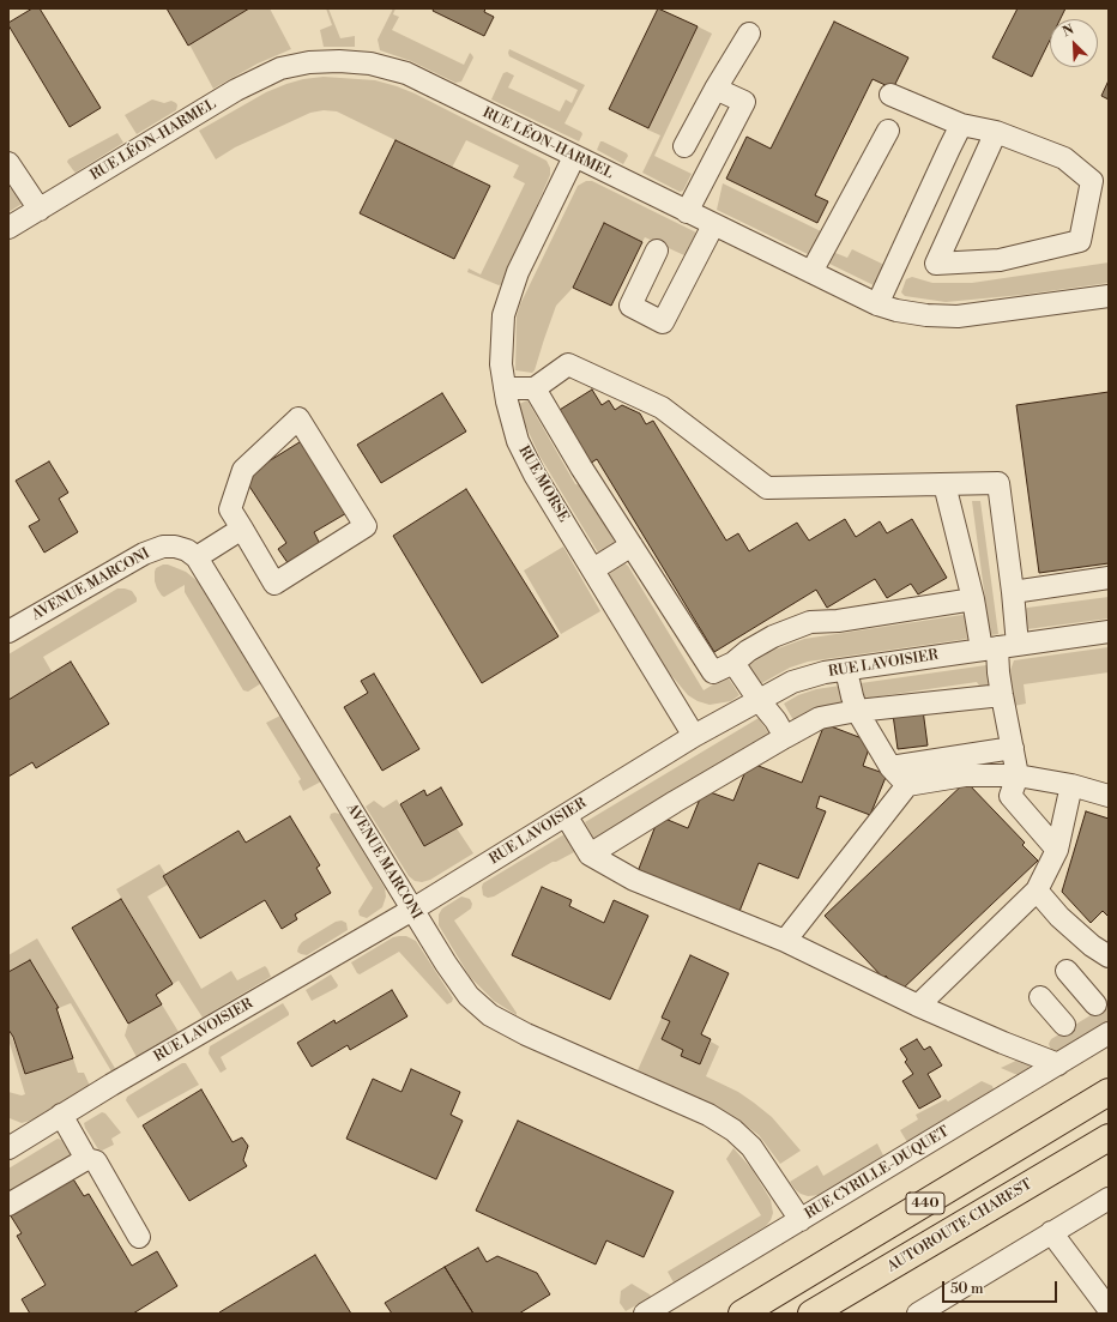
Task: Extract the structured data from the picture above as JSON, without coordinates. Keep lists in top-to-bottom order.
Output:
{
  "streets": {
    "highway": ["440", "AUTOROUTE CHAREST"],
    "street": [
      "RUE LÉON-HARMEL",
      "RUE MORSE",
      "AVENUE MARCONI",
      "RUE LAVOISIER",
      "RUE CYRILLE-DUQUET"
    ]
  },
  "crossings": [
    ["RUE LÉON-HARMEL", "RUE MORSE"],
    ["RUE MORSE", "RUE LAVOISIER"],
    ["AVENUE MARCONI", "RUE LAVOISIER"],
    ["AVENUE MARCONI", "RUE CYRILLE-DUQUET"]
  ],
  "scale_bar": "50 m",
  "north": "top left"
}
